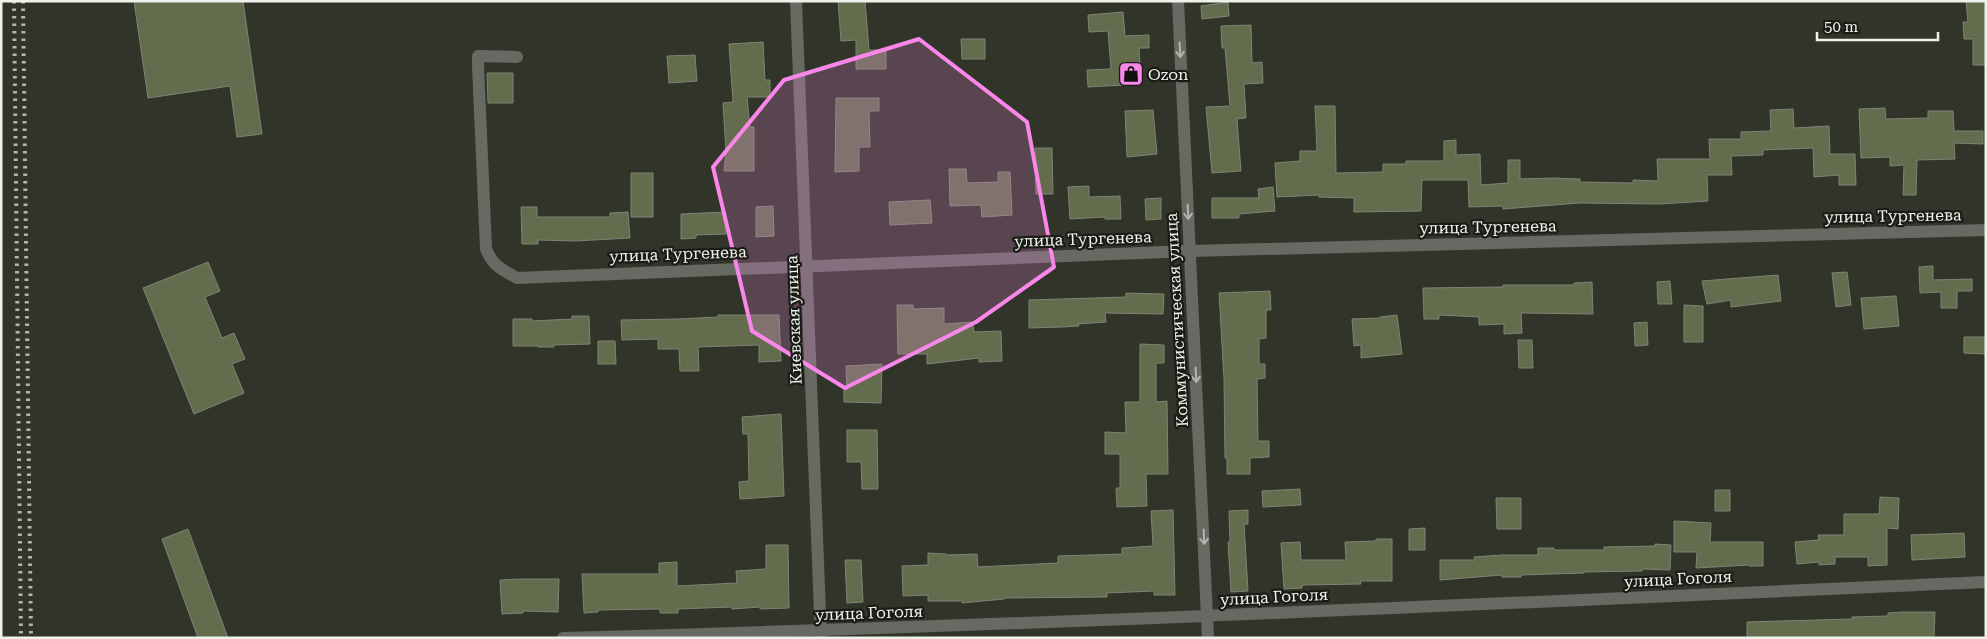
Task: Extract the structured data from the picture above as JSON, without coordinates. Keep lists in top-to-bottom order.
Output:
{
  "streets": {
    "street": [
      "улица Тургенева",
      "Киевская улица",
      "Коммунистическая улица",
      "улица Гоголя"
    ]
  },
  "crossings": [
    ["улица Тургенева", "Киевская улица"],
    ["улица Тургенева", "Коммунистическая улица"],
    ["Киевская улица", "улица Гоголя"],
    ["Коммунистическая улица", "улица Гоголя"]
  ],
  "one_way": ["Коммунистическая улица"],
  "places": {
    "shop": ["Ozon"]
  },
  "scale_bar": "50 m"
}
